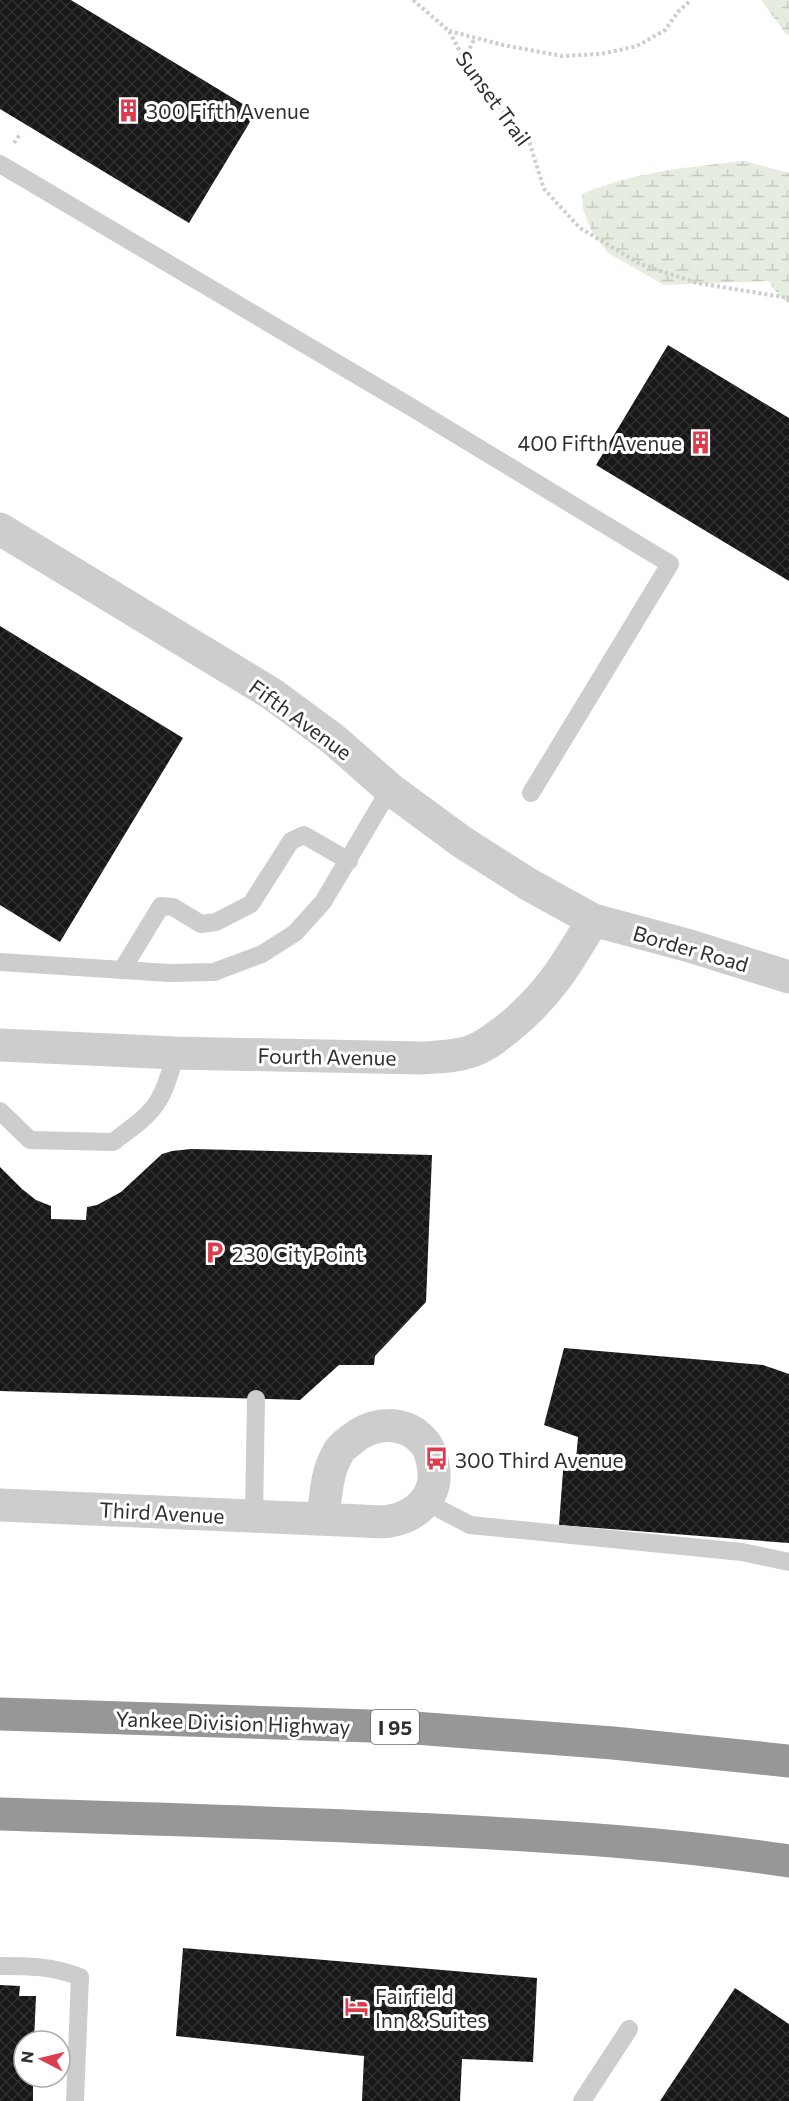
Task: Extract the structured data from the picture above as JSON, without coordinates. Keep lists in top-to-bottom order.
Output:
{
  "streets": {
    "highway": ["Yankee Division Highway", "I 95"],
    "street": [
      "Fifth Avenue",
      "Border Road",
      "Fourth Avenue",
      "Third Avenue"
    ],
    "path": ["Sunset Trail"]
  },
  "crossings": [
    ["Fifth Avenue", "Border Road"],
    ["Fifth Avenue", "Fourth Avenue"],
    ["Border Road", "Fourth Avenue"]
  ],
  "places": {
    "building": ["300 Fifth Avenue", "400 Fifth Avenue"],
    "parking": ["230 CityPoint"],
    "bus stop": ["300 Third Avenue"],
    "hotel": ["Fairfield Inn & Suites"]
  },
  "north": "left"
}
